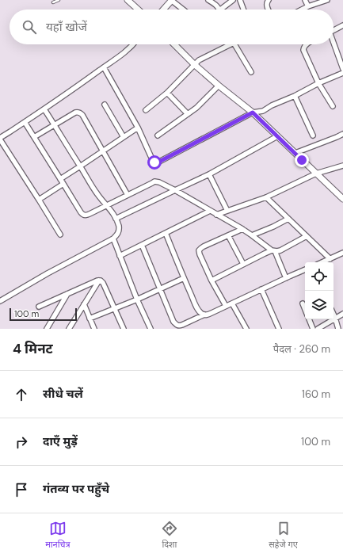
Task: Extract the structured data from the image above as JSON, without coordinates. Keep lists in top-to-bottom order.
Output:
{
  "scale_bar": "100 m",
  "page": {
    "search": "यहाँ खोजें",
    "scale": "100 m",
    "heading": ["4 मिनट", "पैदल · 260 m"],
    "list": [
      ["सीधे चलें", "160 m"],
      ["दाएँ मुड़ें", "100 m"],
      "गंतव्य पर पहुँचे"
    ],
    "nav": ["मानचित्र", "दिशा", "सहेजे गए"]
  }
}
